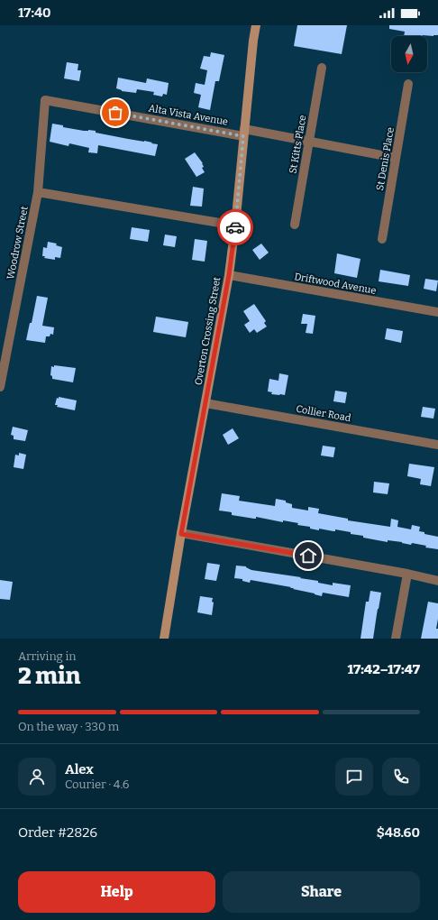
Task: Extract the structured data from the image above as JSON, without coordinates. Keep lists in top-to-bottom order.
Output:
{
  "streets": {
    "main road": ["Overton Crossing Street"],
    "street": [
      "Alta Vista Avenue",
      "St Kitts Place",
      "St Denis Place",
      "Woodrow Street",
      "Driftwood Avenue",
      "Collier Road"
    ]
  },
  "crossings": [
    ["Alta Vista Avenue", "St Kitts Place"],
    ["Alta Vista Avenue", "St Denis Place"],
    ["Alta Vista Avenue", "Woodrow Street"],
    ["Alta Vista Avenue", "Overton Crossing Street"],
    ["Driftwood Avenue", "Overton Crossing Street"],
    ["Overton Crossing Street", "Collier Road"]
  ],
  "north": "bottom",
  "page": {
    "status": "17:40",
    "heading": ["2 min", "Arriving in", "17:42–17:47"],
    "panel": [
      "Alex",
      "Courier · 4.6",
      "Order #2826",
      "$48.60"
    ],
    "bar": "On the way · 330 m",
    "buttons": ["Help", "Share"]
  }
}
